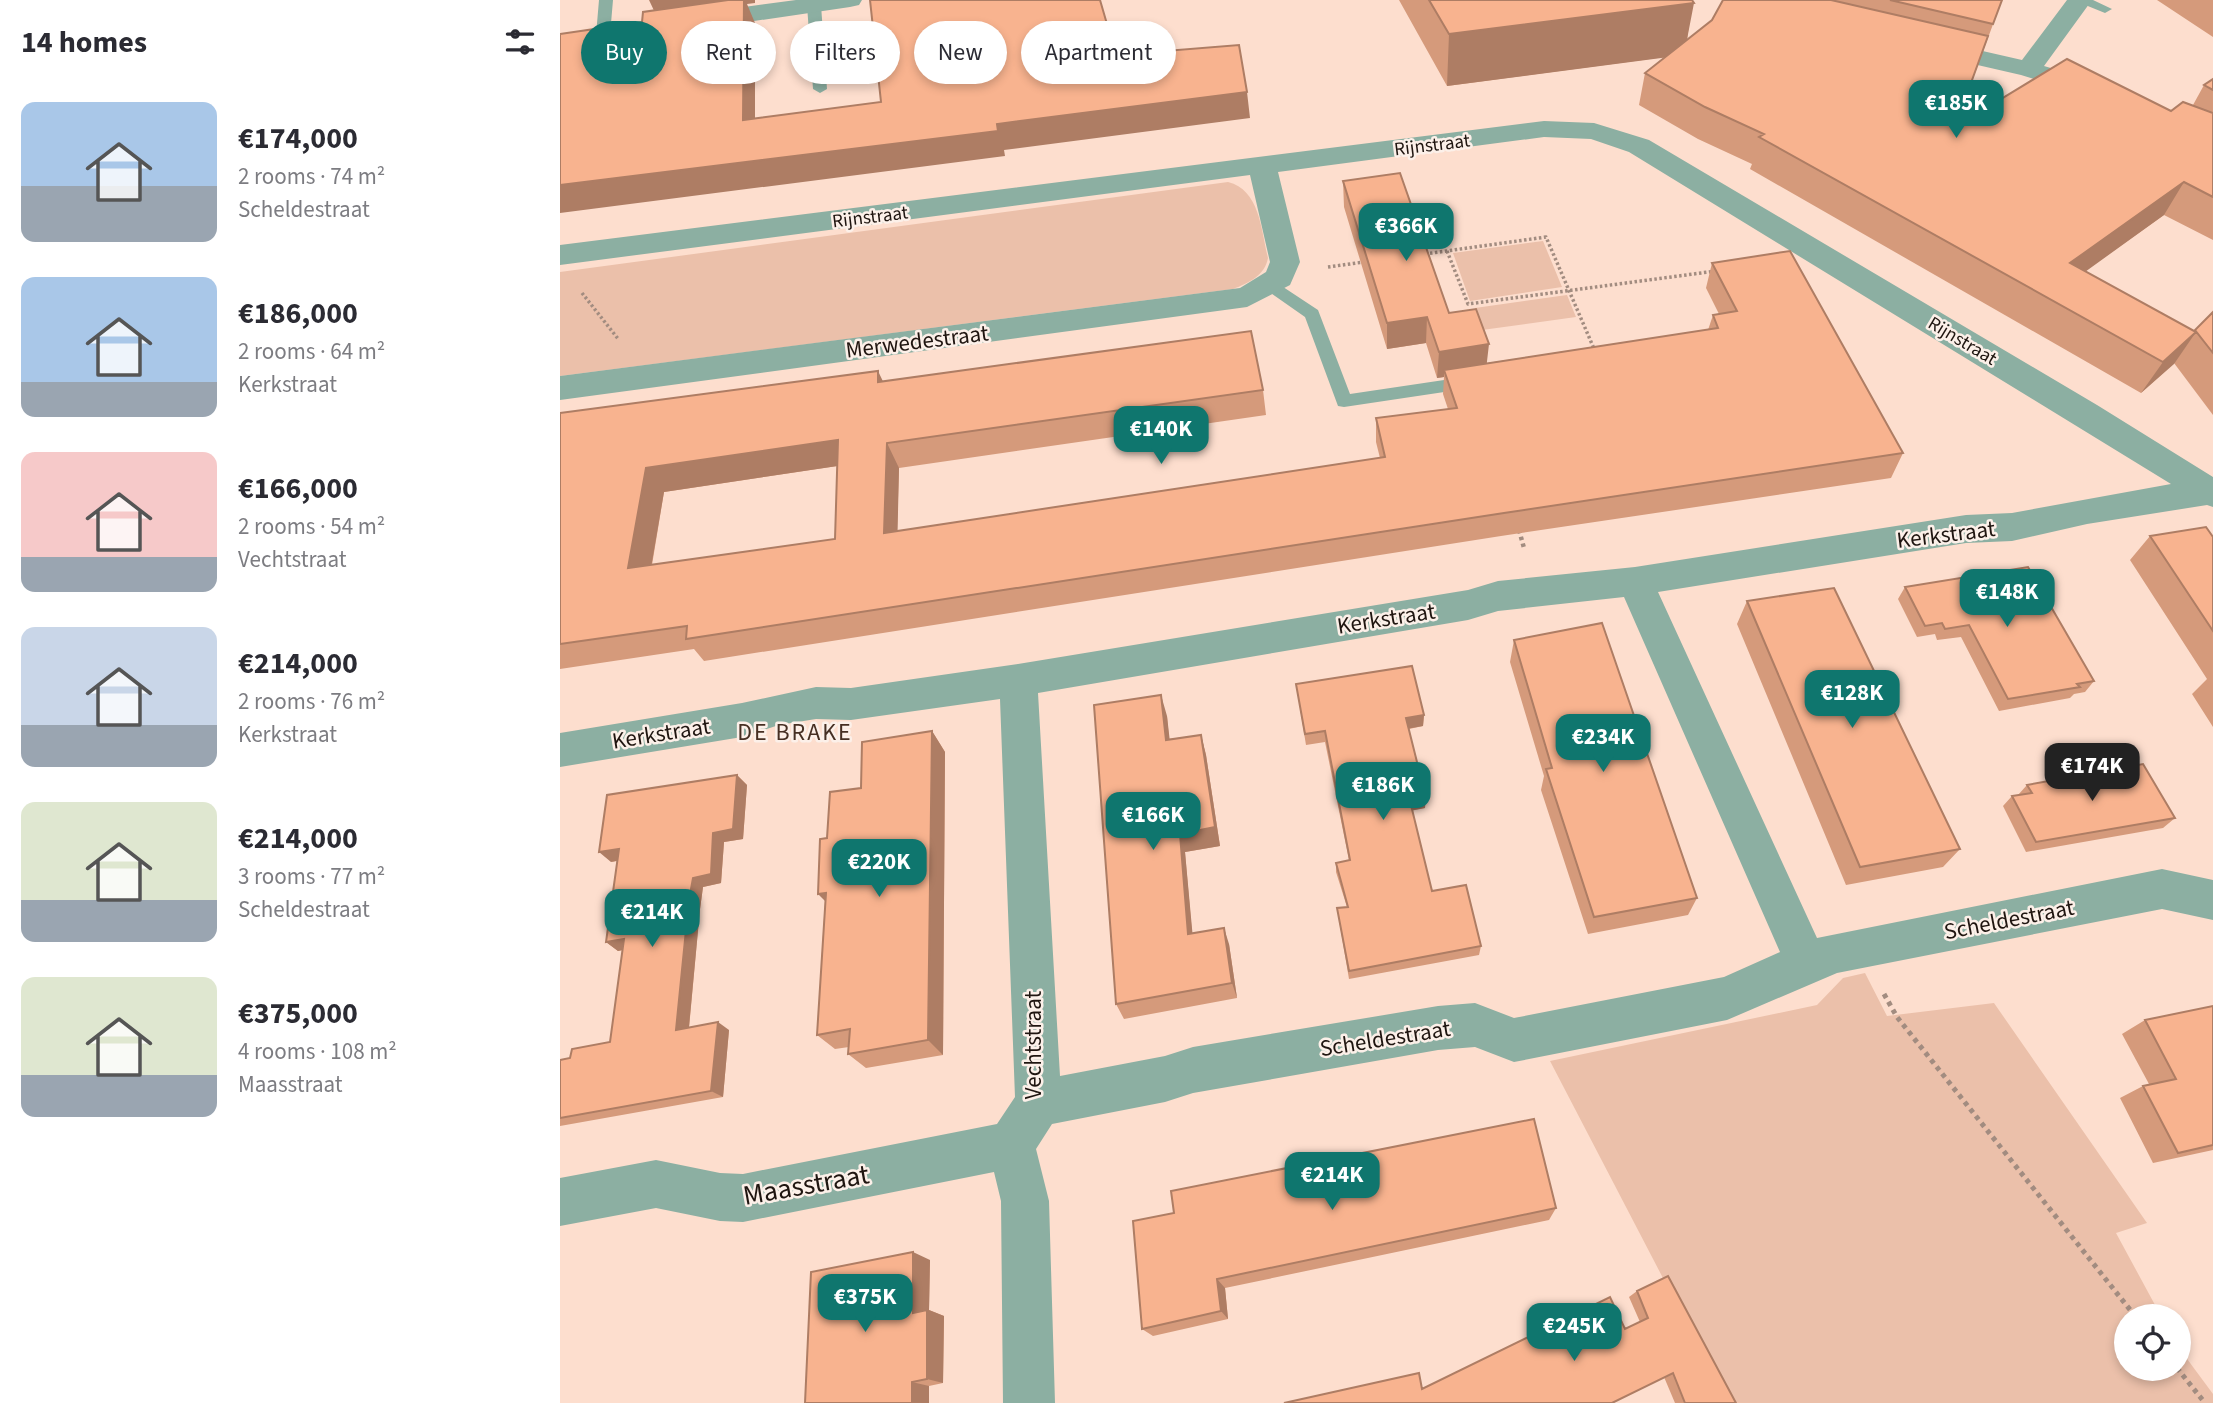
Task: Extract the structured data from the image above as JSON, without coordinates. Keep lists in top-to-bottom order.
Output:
{
  "streets": {
    "street": [
      "Rijnstraat",
      "Merwedestraat",
      "Kerkstraat",
      "Scheldestraat",
      "Vechtstraat",
      "Maasstraat"
    ]
  },
  "crossings": [
    ["Rijnstraat", "Kerkstraat"],
    ["Kerkstraat", "Vechtstraat"],
    ["Scheldestraat", "Vechtstraat"],
    ["Vechtstraat", "Maasstraat"]
  ],
  "districts": ["DE BRAKE"],
  "page": {
    "heading": "14 homes",
    "chip": [
      "Buy",
      "Rent",
      "Filters",
      "New",
      "Apartment"
    ],
    "price": [
      "€185K",
      "€366K",
      "€140K",
      "€148K",
      "€128K",
      "€234K",
      "€174K",
      "€186K",
      "€166K",
      "€220K",
      "€214K",
      "€214K",
      "€375K",
      "€245K"
    ],
    "list": [
      {
        "name": "€174,000",
        "note": "2 rooms · 74 m² · Scheldestraat"
      },
      {
        "name": "€186,000",
        "note": "2 rooms · 64 m² · Kerkstraat"
      },
      {
        "name": "€166,000",
        "note": "2 rooms · 54 m² · Vechtstraat"
      },
      {
        "name": "€214,000",
        "note": "2 rooms · 76 m² · Kerkstraat"
      },
      {
        "name": "€214,000",
        "note": "3 rooms · 77 m² · Scheldestraat"
      },
      {
        "name": "€375,000",
        "note": "4 rooms · 108 m² · Maasstraat"
      }
    ]
  }
}
